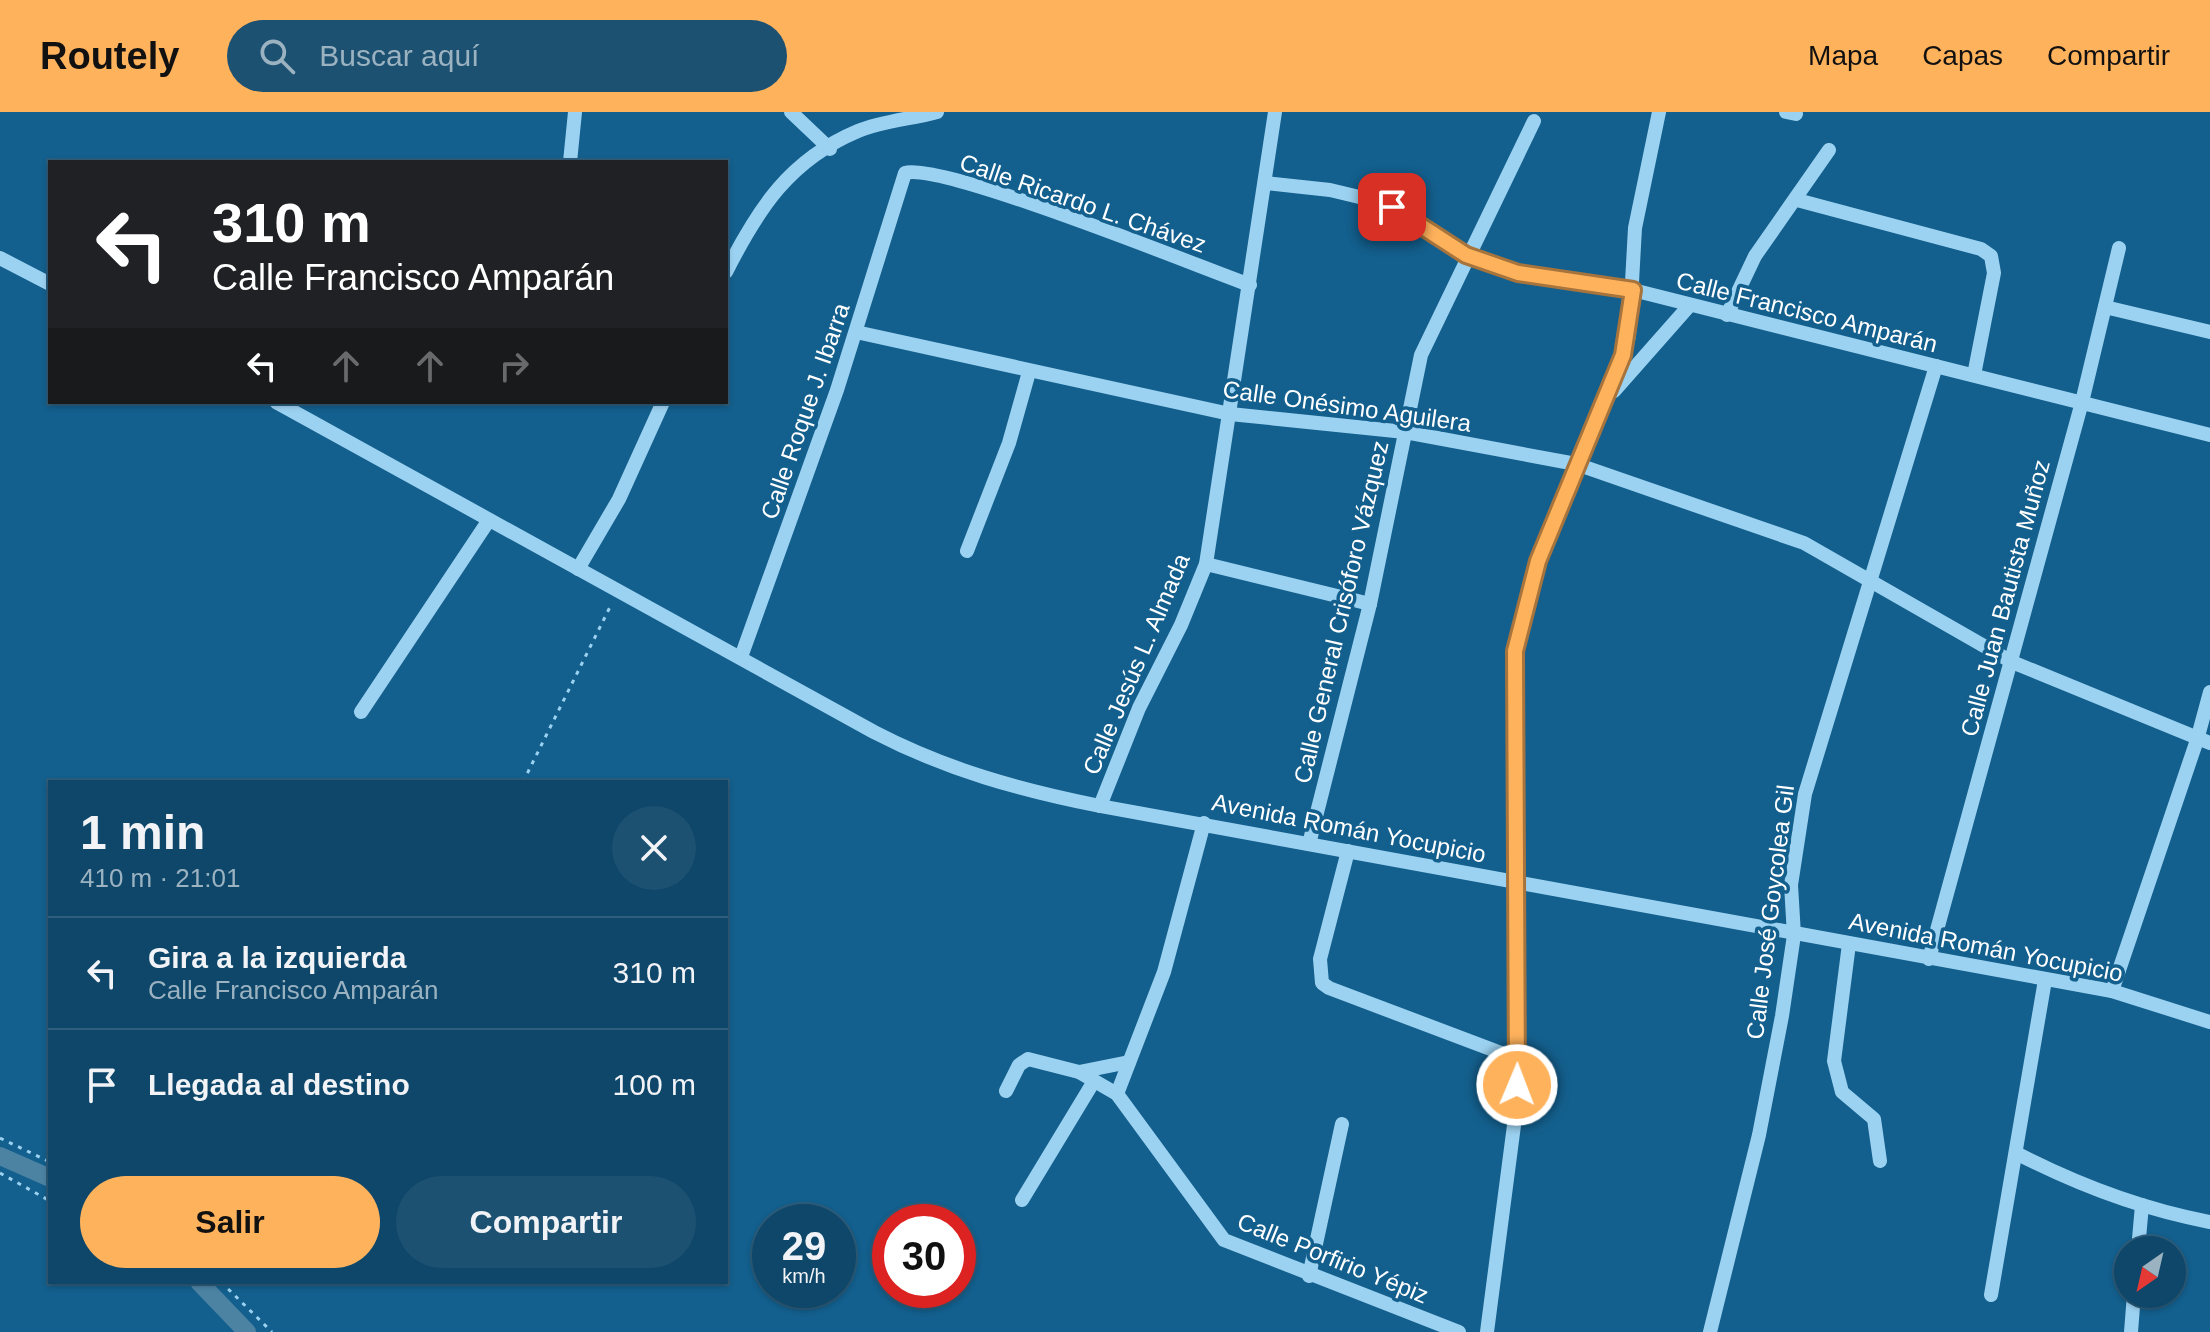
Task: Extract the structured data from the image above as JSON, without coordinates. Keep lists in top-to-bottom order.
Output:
{
  "streets": {
    "street": [
      "Calle Ricardo L. Chávez",
      "Calle Francisco Amparán",
      "Calle Onésimo Aguilera",
      "Calle Roque J. Ibarra",
      "Calle Juan Bautista Muñoz",
      "Calle General Crisóforo Vázquez",
      "Calle Jesús L. Almada",
      "Avenida Román Yocupicio",
      "Calle José Goycolea Gil",
      "Calle Porfirio Yépiz"
    ]
  },
  "crossings": [
    ["Calle Ricardo L. Chávez", "Calle Roque J. Ibarra"],
    ["Calle Ricardo L. Chávez", "Calle Jesús L. Almada"],
    ["Calle Francisco Amparán", "Calle Juan Bautista Muñoz"],
    ["Calle Francisco Amparán", "Calle General Crisóforo Vázquez"],
    ["Calle Francisco Amparán", "Calle Jesús L. Almada"],
    ["Calle Francisco Amparán", "Calle José Goycolea Gil"],
    ["Calle Onésimo Aguilera", "Calle Roque J. Ibarra"],
    ["Calle Onésimo Aguilera", "Calle Juan Bautista Muñoz"],
    ["Calle Onésimo Aguilera", "Calle General Crisóforo Vázquez"],
    ["Calle Onésimo Aguilera", "Calle Jesús L. Almada"],
    ["Calle Onésimo Aguilera", "Calle José Goycolea Gil"],
    ["Calle Roque J. Ibarra", "Avenida Román Yocupicio"],
    ["Calle Juan Bautista Muñoz", "Avenida Román Yocupicio"],
    ["Calle General Crisóforo Vázquez", "Avenida Román Yocupicio"],
    ["Calle Jesús L. Almada", "Avenida Román Yocupicio"],
    ["Avenida Román Yocupicio", "Calle José Goycolea Gil"]
  ],
  "north": "bottom left",
  "page": {
    "header": "Routely",
    "search": "Buscar aquí",
    "nav": ["Mapa", "Capas", "Compartir"],
    "turn": ["310 m", "Calle Francisco Amparán"],
    "heading": ["1 min", "410 m · 21:01"],
    "list": [
      {
        "name": "Gira a la izquierda",
        "note": "Calle Francisco Amparán",
        "value": "310 m"
      },
      {
        "name": "Llegada al destino",
        "value": "100 m"
      }
    ],
    "buttons": ["Salir", "Compartir"],
    "speed": "29 km/h",
    "limit": "30"
  }
}
